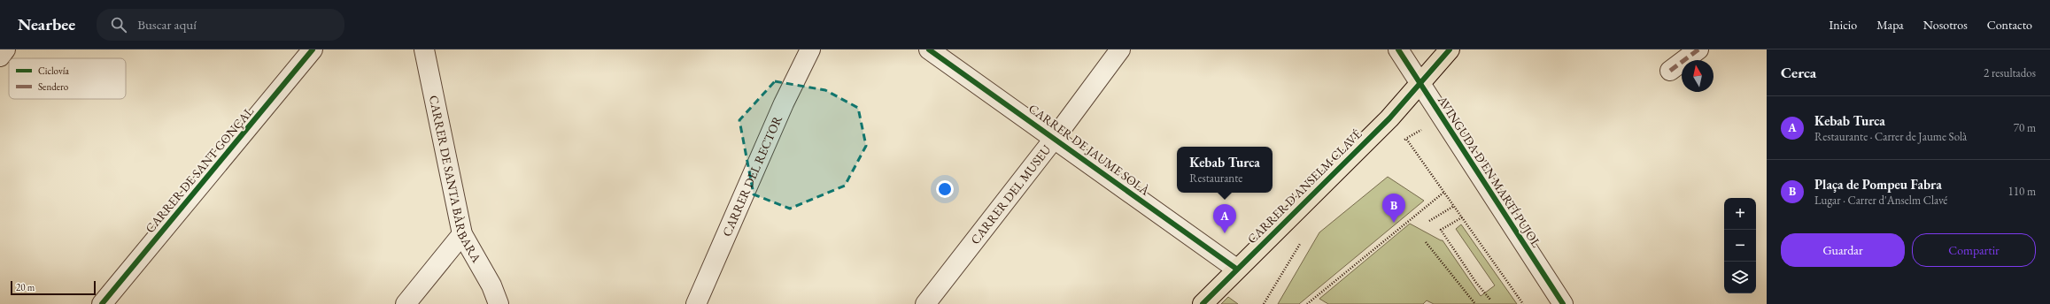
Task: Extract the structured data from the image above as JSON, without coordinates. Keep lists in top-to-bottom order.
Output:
{
  "streets": {
    "main road": ["CARRER D'ANSELM CLAVÉ"],
    "street": [
      "CARRER DE JAUME SOLÀ",
      "CARRER DE SANT GONÇAL",
      "AVINGUDA D'EN MARTÍ PUJOL",
      "CARRER DEL RECTOR",
      "CARRER DE SANTA BÀRBARA",
      "CARRER DEL MUSEU"
    ]
  },
  "crossings": [
    ["CARRER DE JAUME SOLÀ", "CARRER D'ANSELM CLAVÉ"],
    ["CARRER DE JAUME SOLÀ", "CARRER DEL MUSEU"],
    ["AVINGUDA D'EN MARTÍ PUJOL", "CARRER D'ANSELM CLAVÉ"]
  ],
  "legend": ["Ciclovía", "Sendero"],
  "scale_bar": "20 m",
  "north": "top",
  "page": {
    "header": "Nearbee",
    "search": "Buscar aquí",
    "nav": [
      "Inicio",
      "Mapa",
      "Nosotros",
      "Contacto"
    ],
    "heading": ["Cerca", "2 resultados"],
    "list": [
      {
        "mark": "A",
        "name": "Kebab Turca",
        "note": "Restaurante · Carrer de Jaume Solà",
        "value": "70 m"
      },
      {
        "mark": "B",
        "name": "Plaça de Pompeu Fabra",
        "note": "Lugar · Carrer d'Anselm Clavé",
        "value": "110 m"
      }
    ],
    "popup": ["Kebab Turca", "Restaurante"],
    "pins": ["B", "A"],
    "map_buttons": ["+", "−"],
    "buttons": ["Guardar", "Compartir"],
    "scale": "20 m"
  }
}
